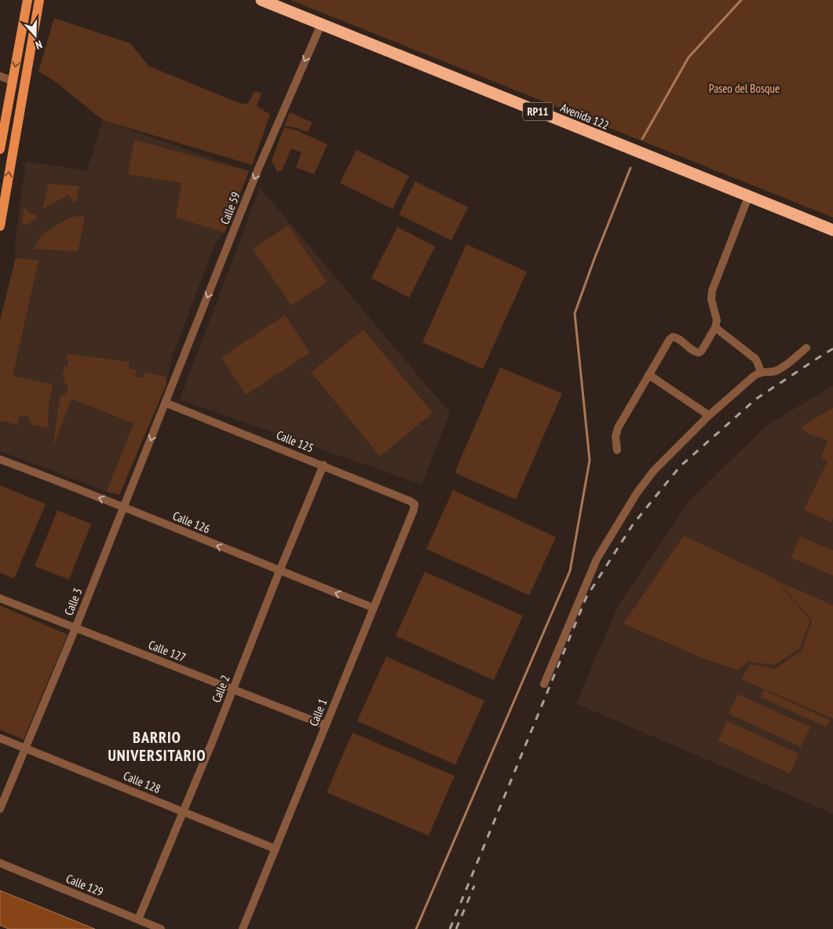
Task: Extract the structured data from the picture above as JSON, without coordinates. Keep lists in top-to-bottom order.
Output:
{
  "streets": {
    "highway": ["RP11", "Avenida 122"],
    "street": [
      "Calle 59",
      "Calle 125",
      "Calle 126",
      "Calle 3",
      "Calle 127",
      "Calle 2",
      "Calle 1",
      "Calle 128",
      "Calle 129"
    ]
  },
  "crossings": [
    ["Avenida 122", "Calle 59"],
    ["Calle 59", "Calle 125"],
    ["Calle 59", "Calle 3"],
    ["Calle 125", "Calle 3"],
    ["Calle 125", "Calle 2"],
    ["Calle 125", "Calle 1"],
    ["Calle 126", "Calle 3"],
    ["Calle 126", "Calle 2"],
    ["Calle 126", "Calle 1"],
    ["Calle 3", "Calle 127"],
    ["Calle 3", "Calle 128"],
    ["Calle 127", "Calle 2"],
    ["Calle 127", "Calle 1"],
    ["Calle 2", "Calle 128"],
    ["Calle 2", "Calle 129"],
    ["Calle 1", "Calle 128"]
  ],
  "one_way": ["Calle 59", "Calle 126"],
  "districts": ["BARRIO UNIVERSITARIO"],
  "parks": ["Paseo del Bosque"],
  "north": "bottom"
}
